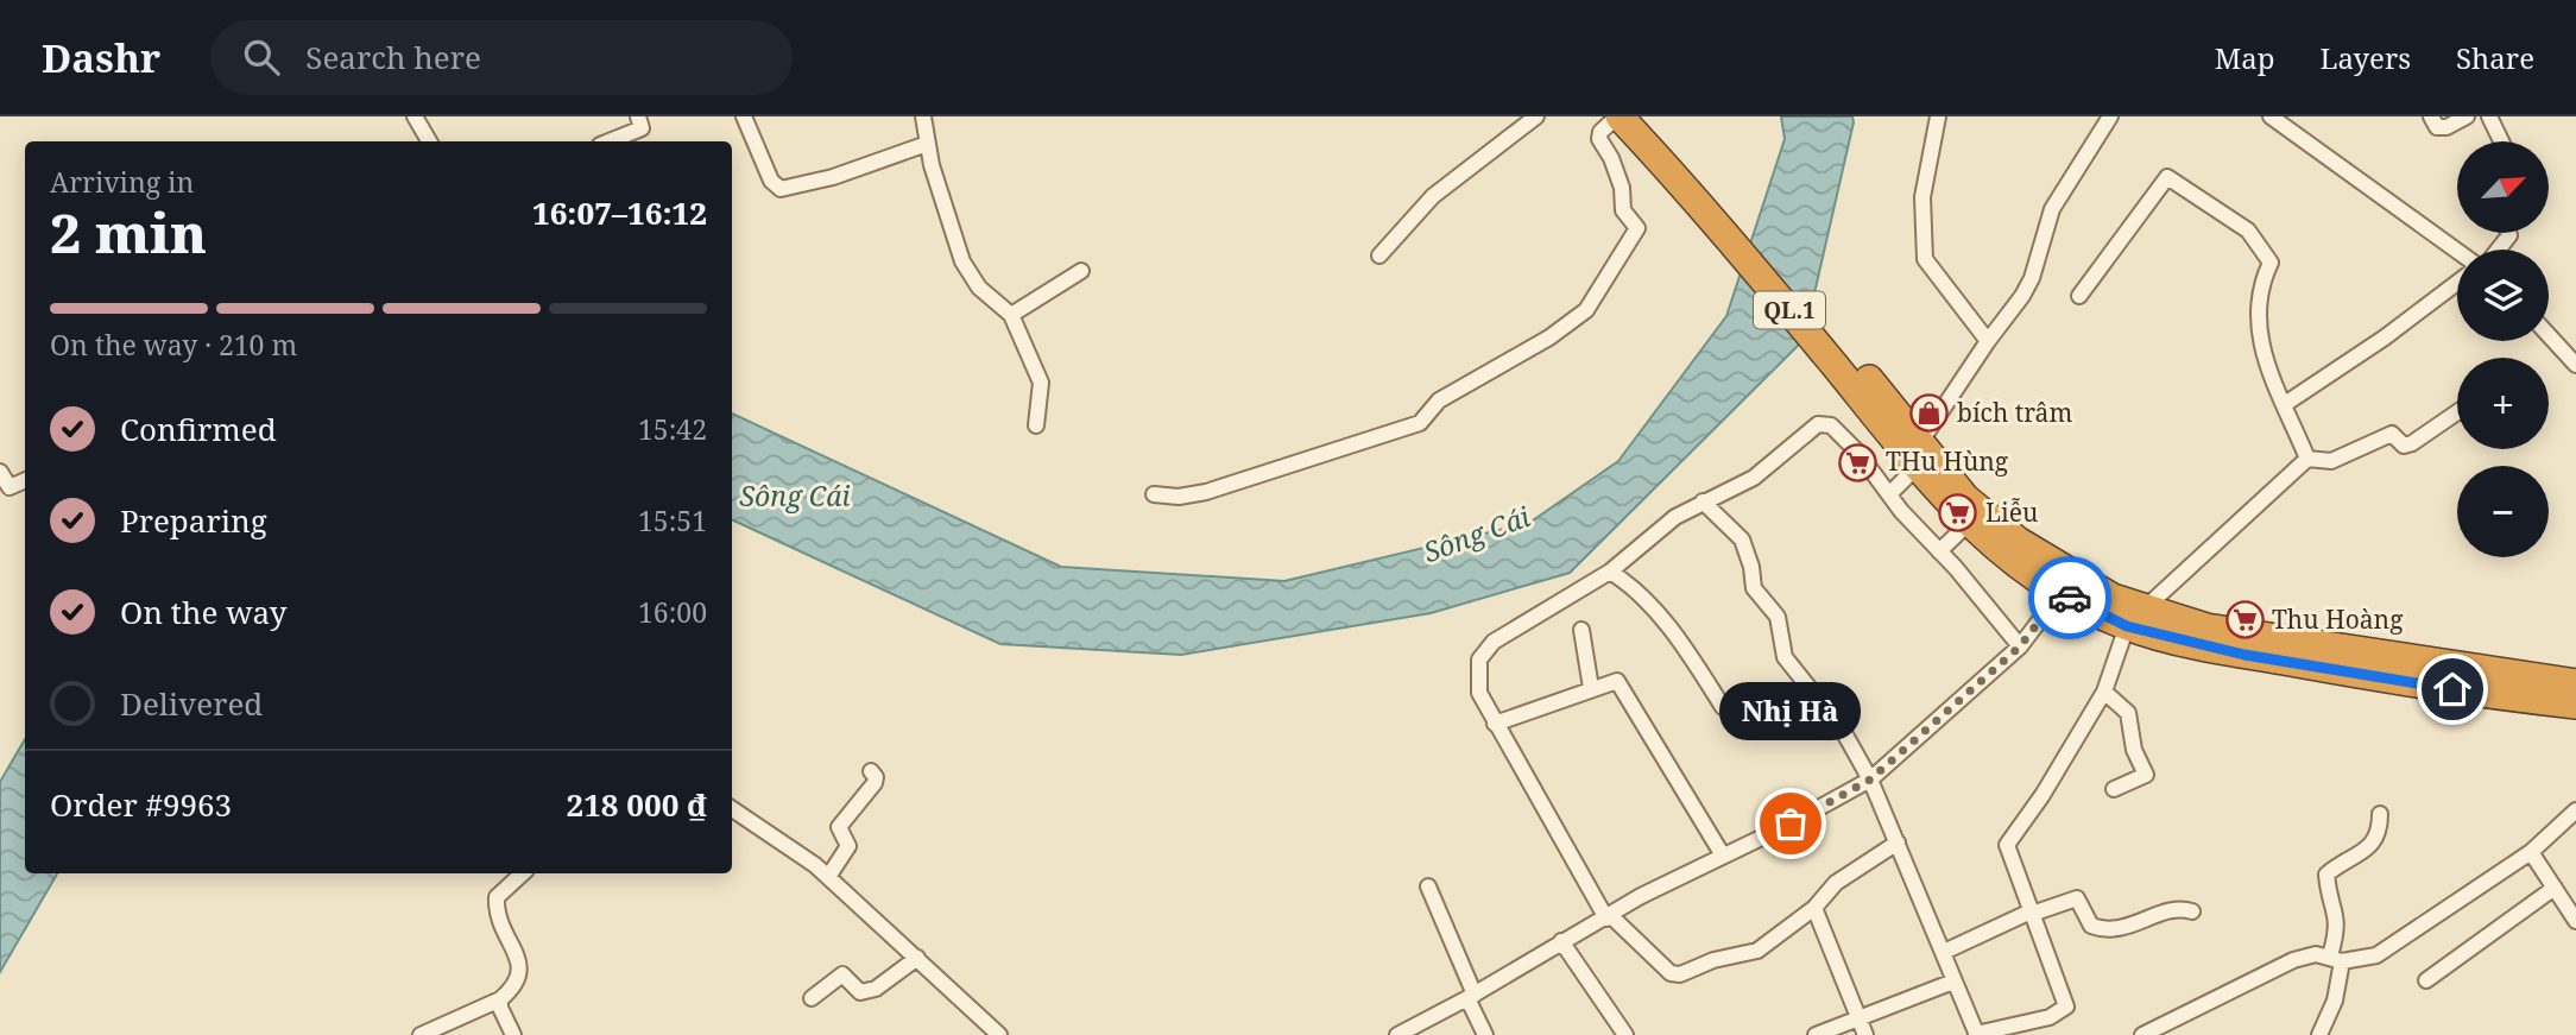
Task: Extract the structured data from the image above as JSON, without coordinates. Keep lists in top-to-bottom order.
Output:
{
  "streets": {
    "highway": ["QL.1"]
  },
  "water": ["Sông Cái"],
  "places": {
    "shop": ["bích trâm"],
    "supermarket": ["THu Hùng", "Liễu", "Thu Hoàng"],
    "other": ["Nhị Hà"]
  },
  "north": "top right",
  "page": {
    "header": "Dashr",
    "search": "Search here",
    "nav": ["Map", "Layers", "Share"],
    "map_buttons": ["+", "−"],
    "heading": ["2 min", "Arriving in", "16:07–16:12"],
    "panel": ["Order #9963", "218 000 ₫"],
    "bar": "On the way · 210 m",
    "list": [
      ["Confirmed", "15:42"],
      ["Preparing", "15:51"],
      ["On the way", "16:00"],
      "Delivered"
    ],
    "bubble": "Nhị Hà"
  }
}
